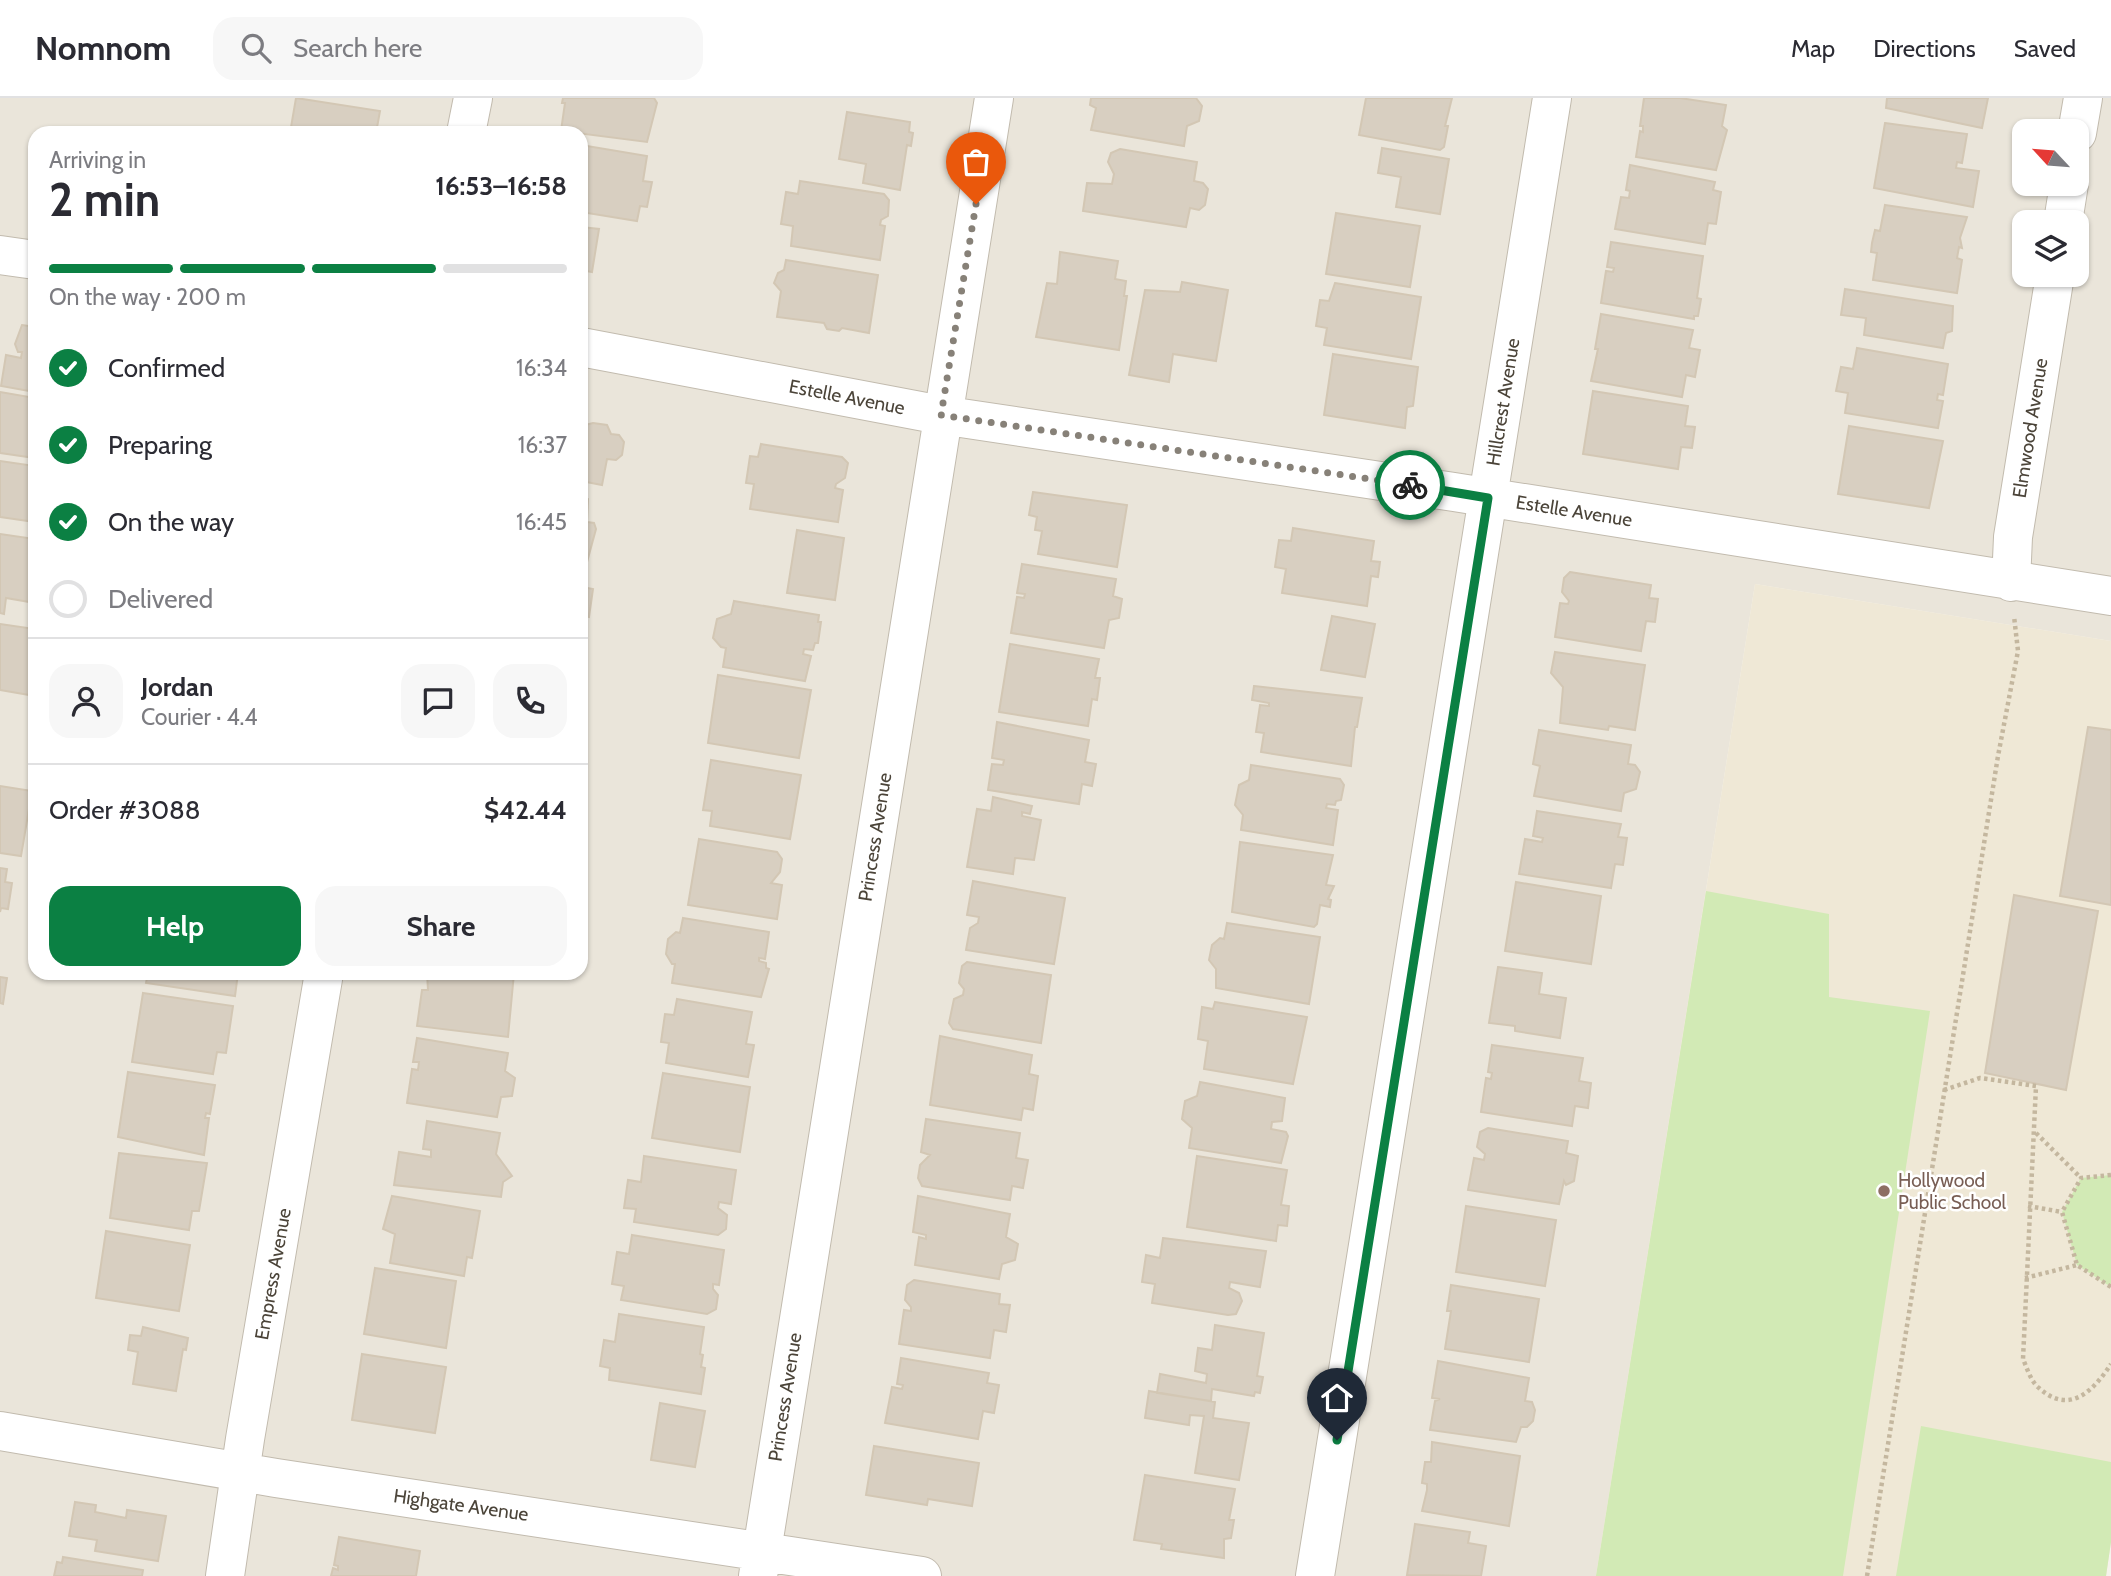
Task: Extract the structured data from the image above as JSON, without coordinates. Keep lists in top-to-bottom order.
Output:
{
  "streets": {
    "street": [
      "Estelle Avenue",
      "Hillcrest Avenue",
      "Elmwood Avenue",
      "Princess Avenue",
      "Empress Avenue",
      "Highgate Avenue"
    ]
  },
  "crossings": [
    ["Estelle Avenue", "Hillcrest Avenue"],
    ["Estelle Avenue", "Elmwood Avenue"],
    ["Estelle Avenue", "Princess Avenue"],
    ["Princess Avenue", "Highgate Avenue"],
    ["Empress Avenue", "Highgate Avenue"]
  ],
  "places": ["Hollywood Public School"],
  "north": "top left",
  "page": {
    "header": "Nomnom",
    "search": "Search here",
    "nav": ["Map", "Directions", "Saved"],
    "heading": ["2 min", "Arriving in", "16:53–16:58"],
    "panel": [
      "Jordan",
      "Courier · 4.4",
      "Order #3088",
      "$42.44"
    ],
    "bar": "On the way · 200 m",
    "list": [
      ["Confirmed", "16:34"],
      ["Preparing", "16:37"],
      ["On the way", "16:45"],
      "Delivered"
    ],
    "buttons": ["Help", "Share"]
  }
}
